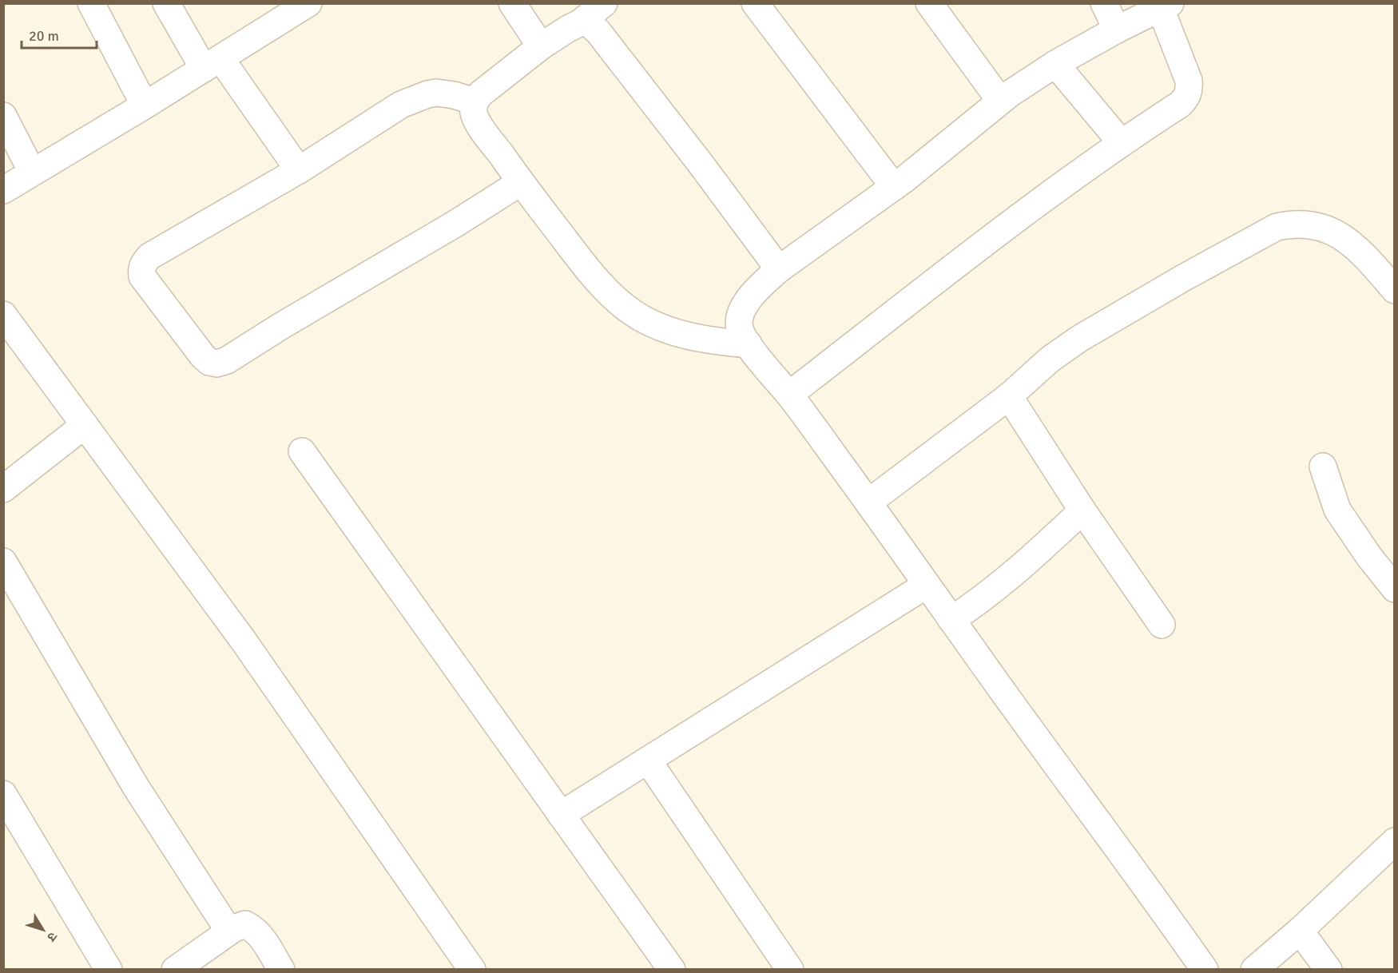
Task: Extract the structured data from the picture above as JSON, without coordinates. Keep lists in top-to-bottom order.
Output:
{
  "scale_bar": "20 m",
  "north": "bottom right"
}
